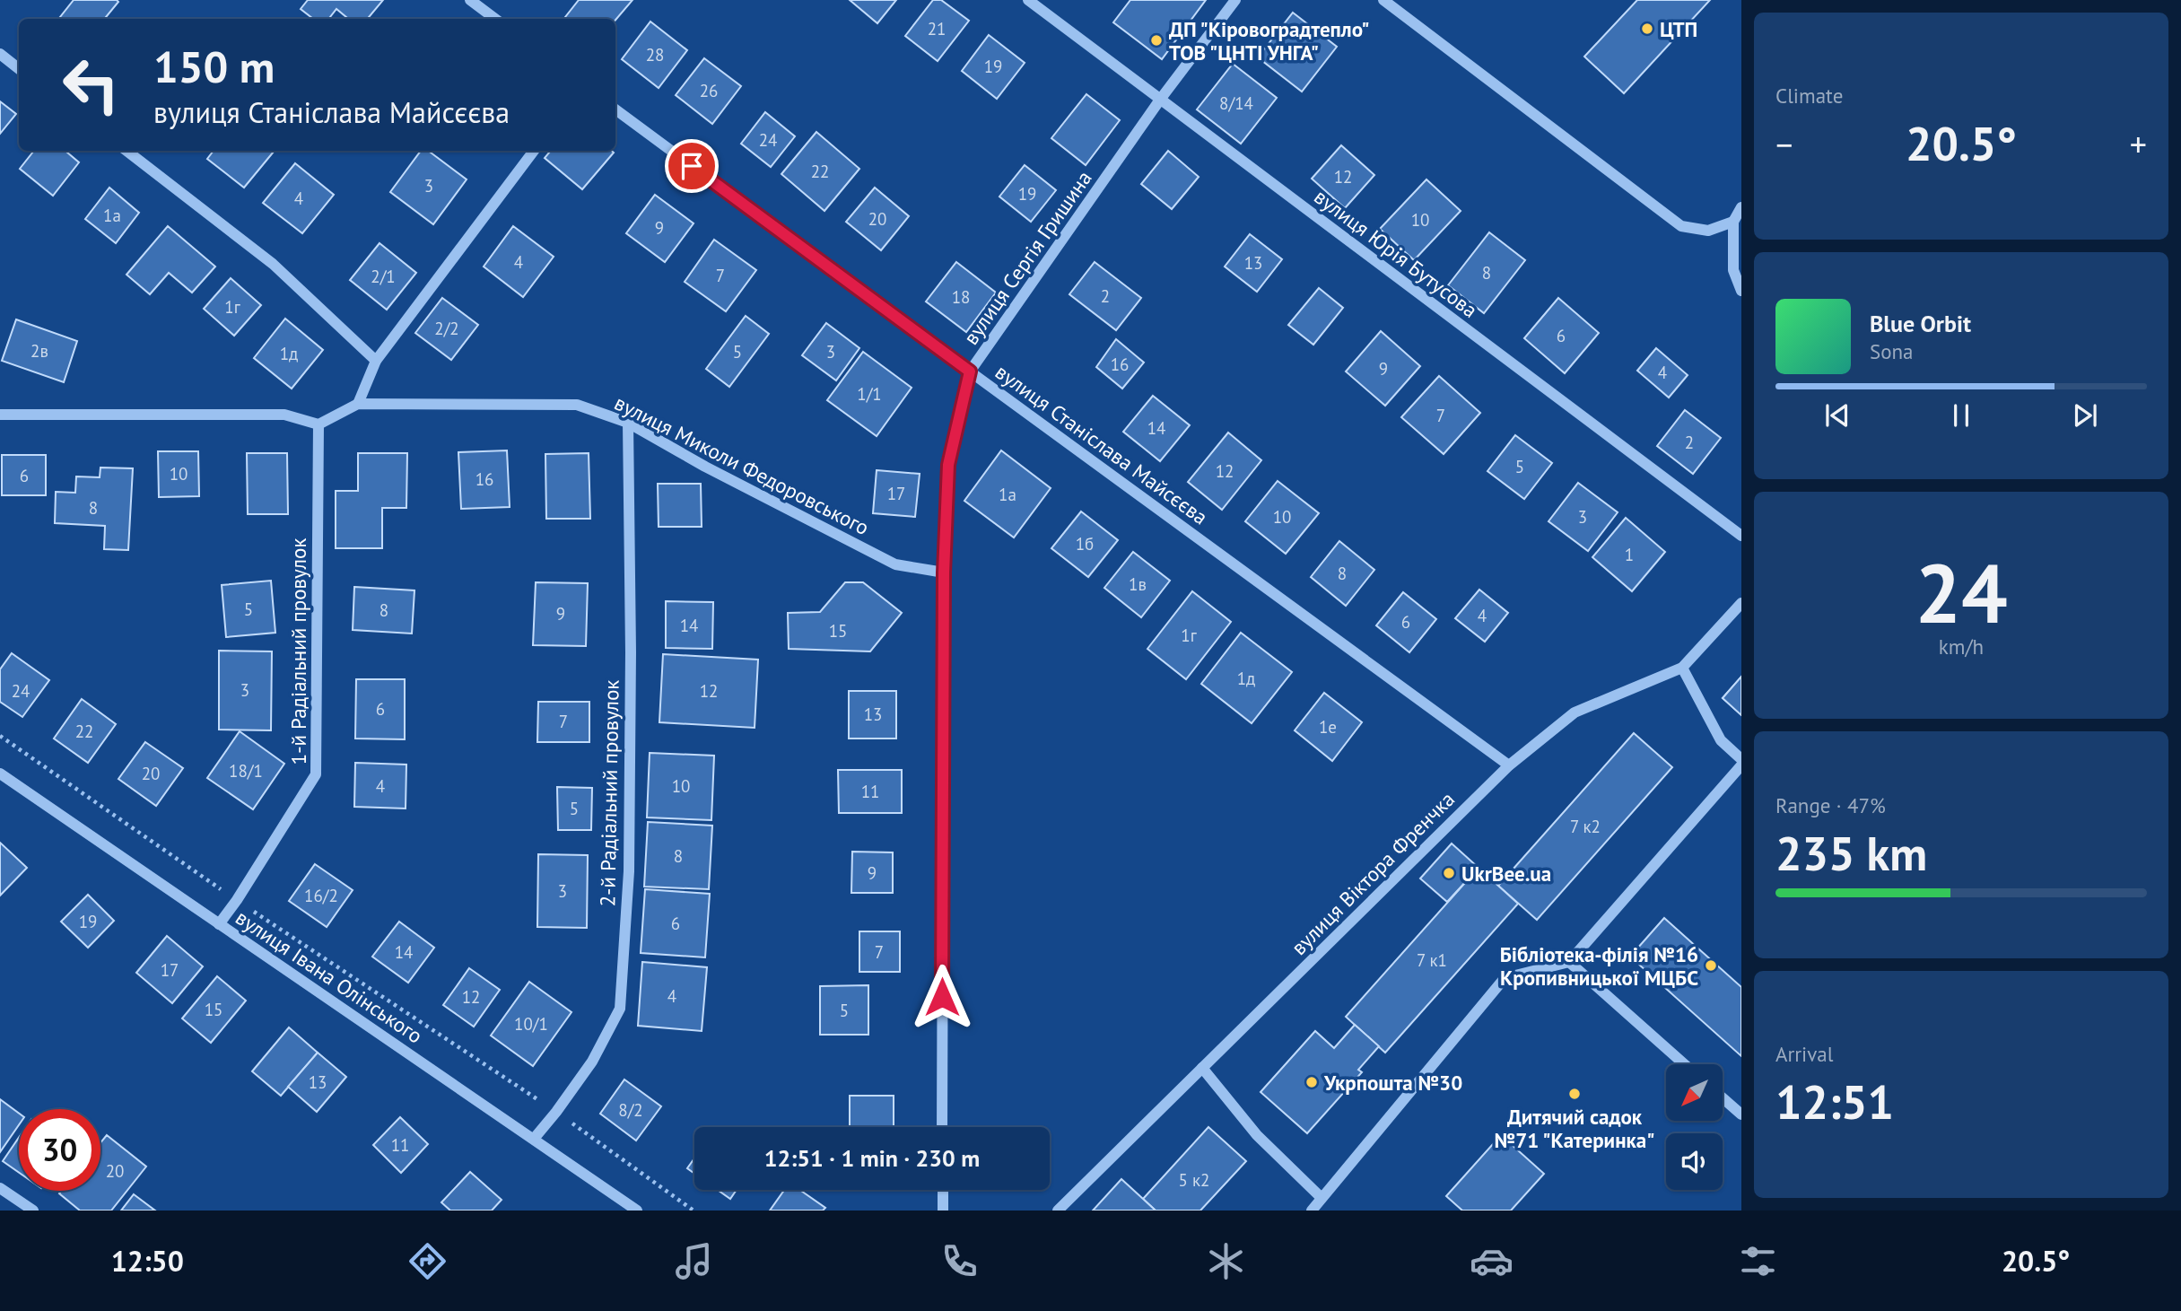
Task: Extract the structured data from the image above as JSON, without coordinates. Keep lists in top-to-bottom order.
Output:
{
  "streets": {
    "street": [
      "вулиця Юрія Бутусова",
      "вулиця Сергія Гришина",
      "вулиця Станіслава Майсєєва",
      "вулиця Миколи Федоровського",
      "1-й Радіальний провулок",
      "2-й Радіальний провулок",
      "вулиця Віктора Френчка",
      "вулиця Івана Олінського"
    ]
  },
  "crossings": [
    ["вулиця Юрія Бутусова", "вулиця Сергія Гришина"],
    ["вулиця Сергія Гришина", "вулиця Станіслава Майсєєва"],
    ["вулиця Сергія Гришина", "вулиця Миколи Федоровського"],
    ["вулиця Станіслава Майсєєва", "вулиця Віктора Френчка"],
    ["вулиця Миколи Федоровського", "1-й Радіальний провулок"],
    ["вулиця Миколи Федоровського", "2-й Радіальний провулок"],
    ["1-й Радіальний провулок", "вулиця Івана Олінського"],
    ["2-й Радіальний провулок", "вулиця Івана Олінського"]
  ],
  "places": [
    "ЦТП",
    "ДП \"Кіровоградтепло\" ТОВ \"ЦНТІ УНГА\"",
    "UkrBee.ua",
    "Бібліотека-філія №16 Кропивницької МЦБС",
    "Укрпошта №30",
    "Дитячий садок №71 \"Катеринка\""
  ],
  "house_numbers": [
    "21",
    "28",
    "19",
    "26",
    "8/14",
    "24",
    "22",
    "12",
    "3",
    "19",
    "4",
    "1а",
    "20",
    "10",
    "9",
    "4",
    "13",
    "8",
    "7",
    "2/1",
    "2",
    "18",
    "1г",
    "2/2",
    "6",
    "2в",
    "5",
    "3",
    "1д",
    "16",
    "9",
    "4",
    "1/1",
    "7",
    "14",
    "2",
    "5",
    "12",
    "10",
    "6",
    "16",
    "17",
    "1а",
    "8",
    "10",
    "3",
    "1б",
    "1",
    "8",
    "1в",
    "5",
    "8",
    "9",
    "4",
    "6",
    "14",
    "15",
    "1г",
    "1д",
    "3",
    "24",
    "12",
    "6",
    "13",
    "7",
    "1е",
    "22",
    "18/1",
    "20",
    "4",
    "10",
    "11",
    "5",
    "7 к2",
    "8",
    "9",
    "3",
    "16/2",
    "19",
    "6",
    "14",
    "7",
    "7 к1",
    "17",
    "4",
    "12",
    "15",
    "5",
    "10/1",
    "13",
    "8/2",
    "11",
    "20",
    "5 к2"
  ],
  "north": "bottom left",
  "page": {
    "tile": [
      "Climate",
      ["24", "km/h"],
      ["Range · 47%", "235 km"],
      ["Arrival", "12:51"]
    ],
    "turn": ["150 m", "вулиця Станіслава Майсєєва"],
    "heat": ["−", "20.5°", "+"],
    "song": ["Blue Orbit", "Sona"],
    "limit": "30",
    "trip": "12:51 · 1 min · 230 m",
    "tabs": ["12:50", "20.5°"]
  }
}
